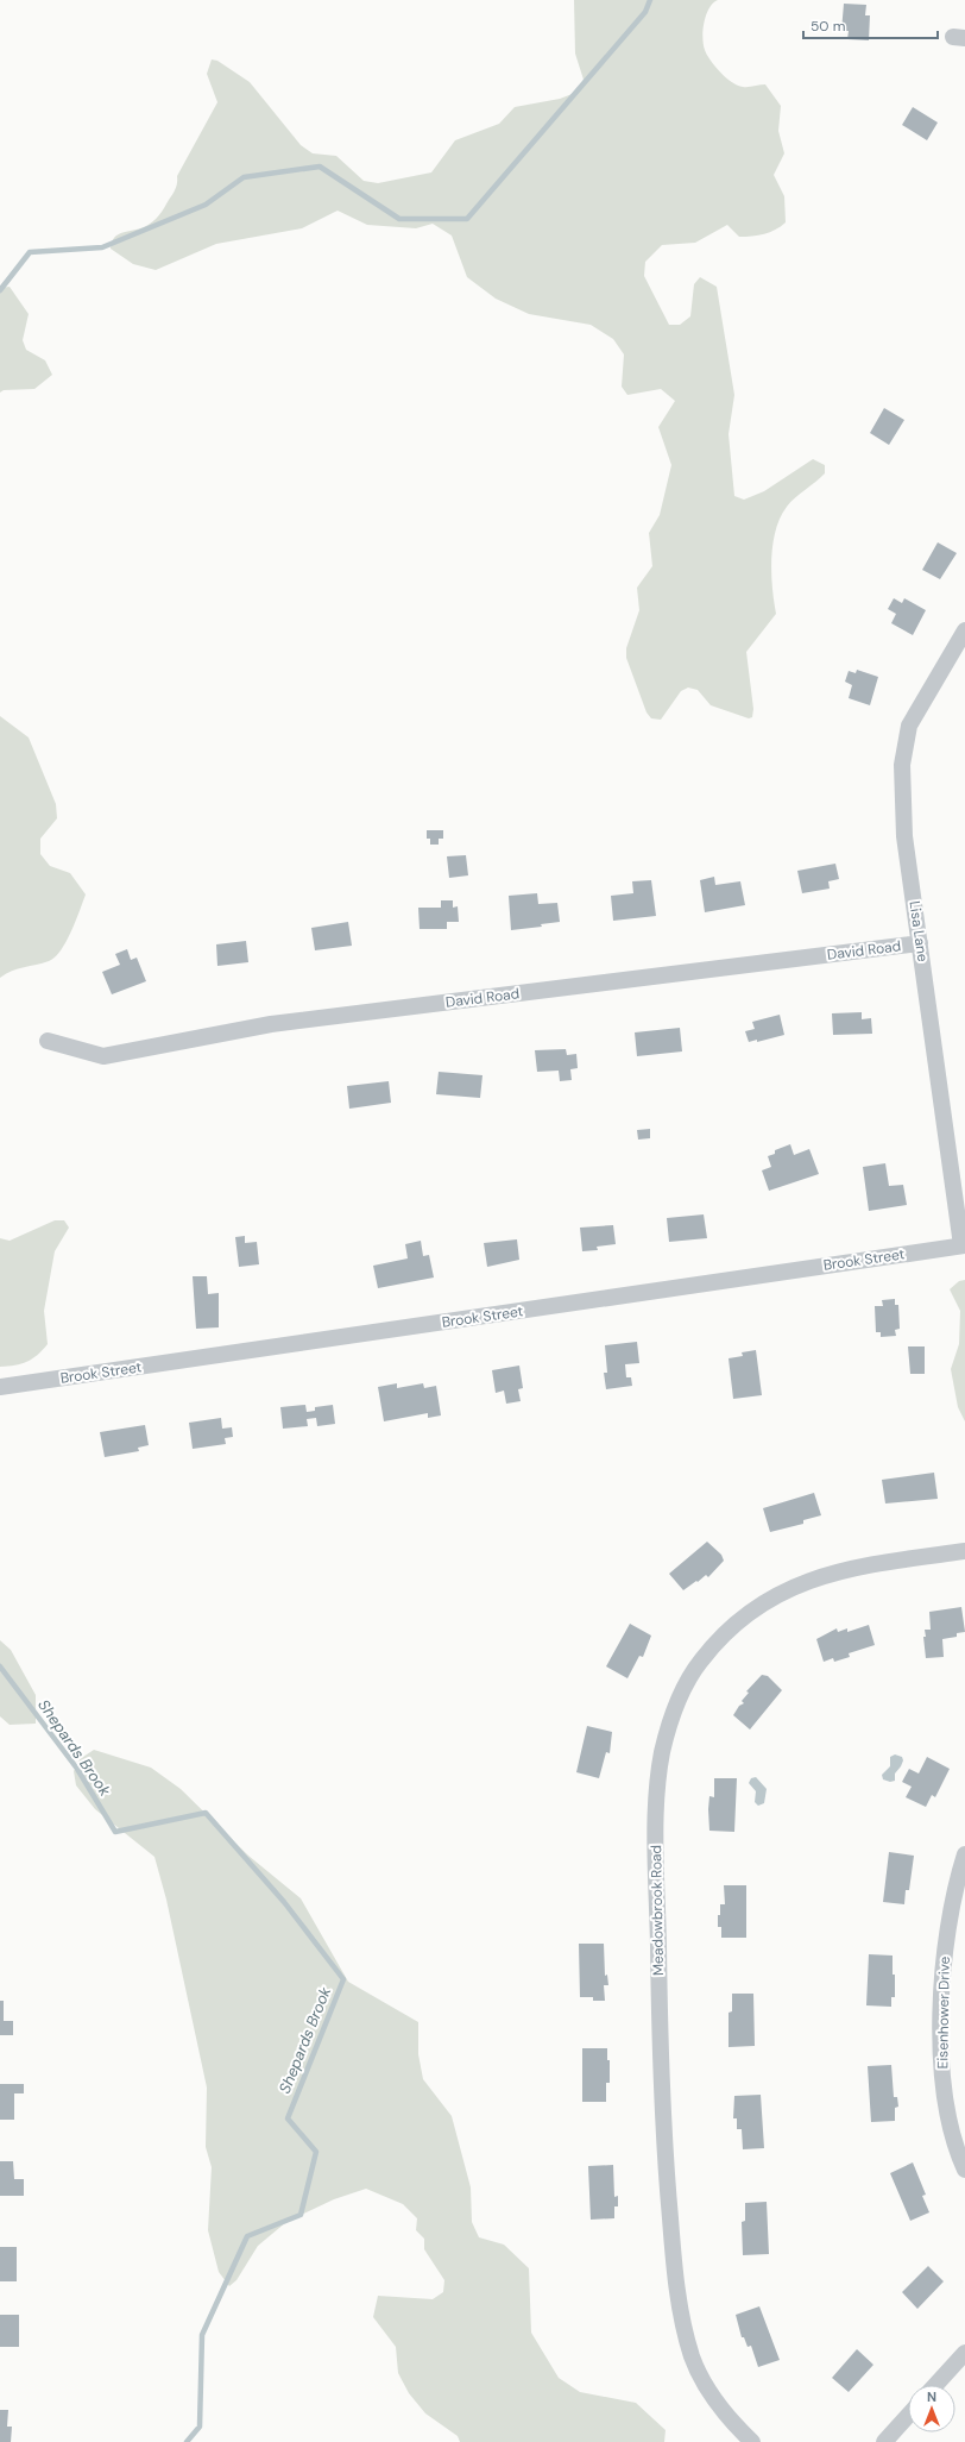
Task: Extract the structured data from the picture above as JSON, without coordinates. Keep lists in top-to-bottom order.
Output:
{
  "streets": {
    "street": [
      "Lisa Lane",
      "David Road",
      "Brook Street",
      "Meadowbrook Road",
      "Eisenhower Drive"
    ]
  },
  "crossings": [
    ["Lisa Lane", "David Road"],
    ["Lisa Lane", "Brook Street"]
  ],
  "water": ["Shepards Brook"],
  "scale_bar": "50 m",
  "north": "top"
}
